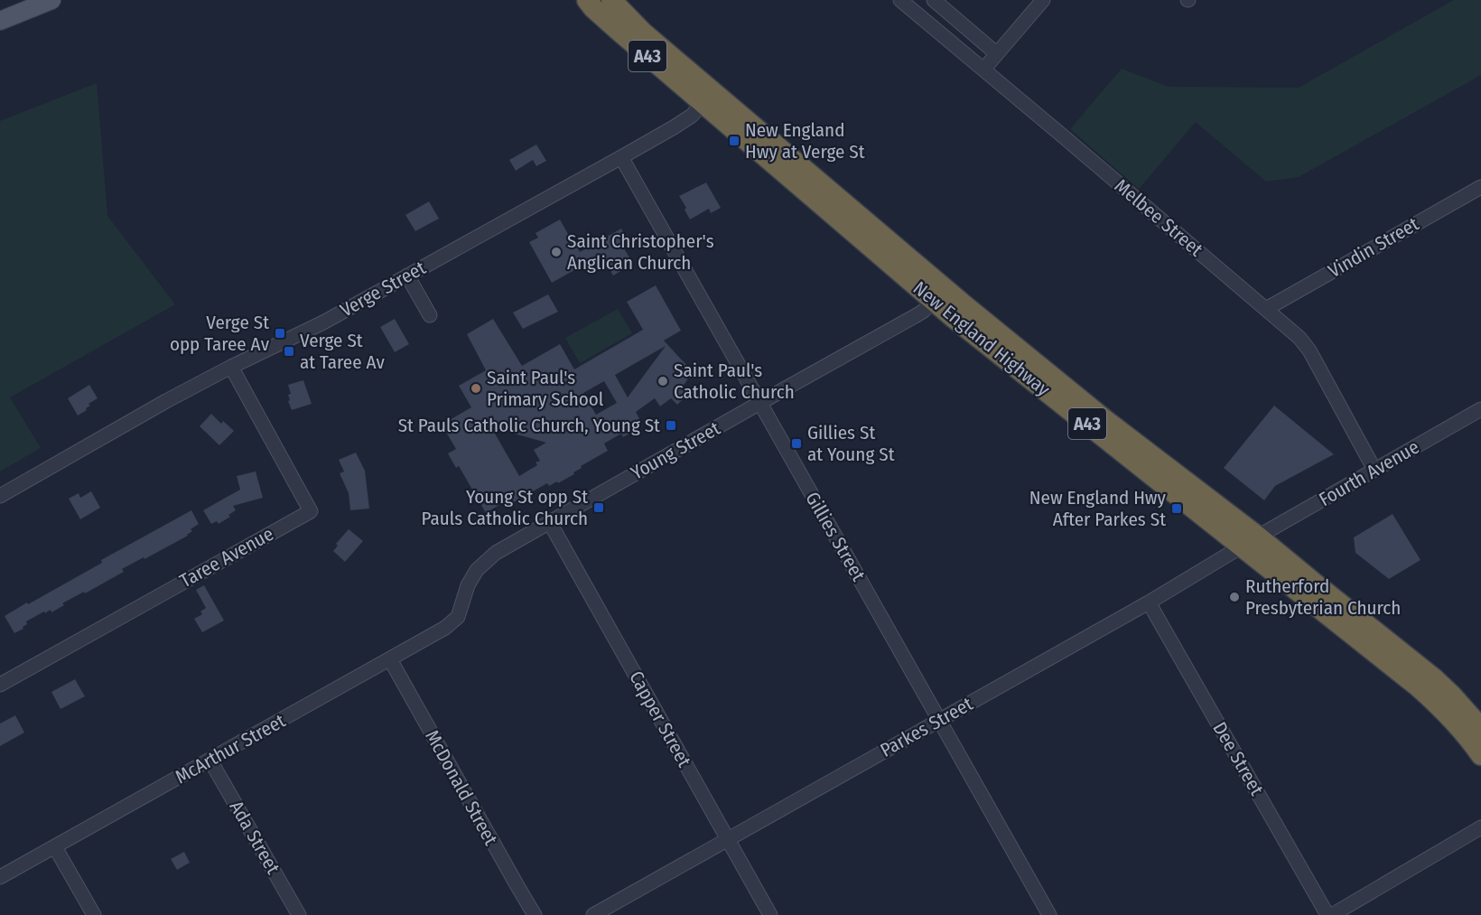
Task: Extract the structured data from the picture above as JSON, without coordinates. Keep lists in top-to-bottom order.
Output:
{
  "streets": {
    "highway": ["A43", "New England Highway"],
    "street": [
      "Melbee Street",
      "Vindin Street",
      "Verge Street",
      "Young Street",
      "Fourth Avenue",
      "Gillies Street",
      "Taree Avenue",
      "Capper Street",
      "Parkes Street",
      "McArthur Street",
      "Dee Street",
      "McDonald Street",
      "Ada Street"
    ]
  },
  "crossings": [
    ["Melbee Street", "Vindin Street"],
    ["Melbee Street", "Fourth Avenue"],
    ["Verge Street", "New England Highway"],
    ["Verge Street", "Gillies Street"],
    ["Verge Street", "Taree Avenue"],
    ["New England Highway", "Young Street"],
    ["New England Highway", "Fourth Avenue"],
    ["New England Highway", "Parkes Street"],
    ["Young Street", "Gillies Street"],
    ["Young Street", "Capper Street"],
    ["Young Street", "McArthur Street"],
    ["Fourth Avenue", "Parkes Street"],
    ["Gillies Street", "Parkes Street"],
    ["Capper Street", "Parkes Street"],
    ["Parkes Street", "Dee Street"],
    ["McArthur Street", "McDonald Street"],
    ["McArthur Street", "Ada Street"]
  ],
  "places": {
    "transit": [
      "New England Hwy at Verge St",
      "Verge St opp Taree Av",
      "Verge St at Taree Av",
      "St Pauls Catholic Church, Young St",
      "Gillies St at Young St",
      "Young St opp St Pauls Catholic Church",
      "New England Hwy After Parkes St"
    ],
    "other": [
      "Saint Christopher's Anglican Church",
      "Saint Paul's Catholic Church",
      "Saint Paul's Primary School",
      "Rutherford Presbyterian Church"
    ]
  }
}
